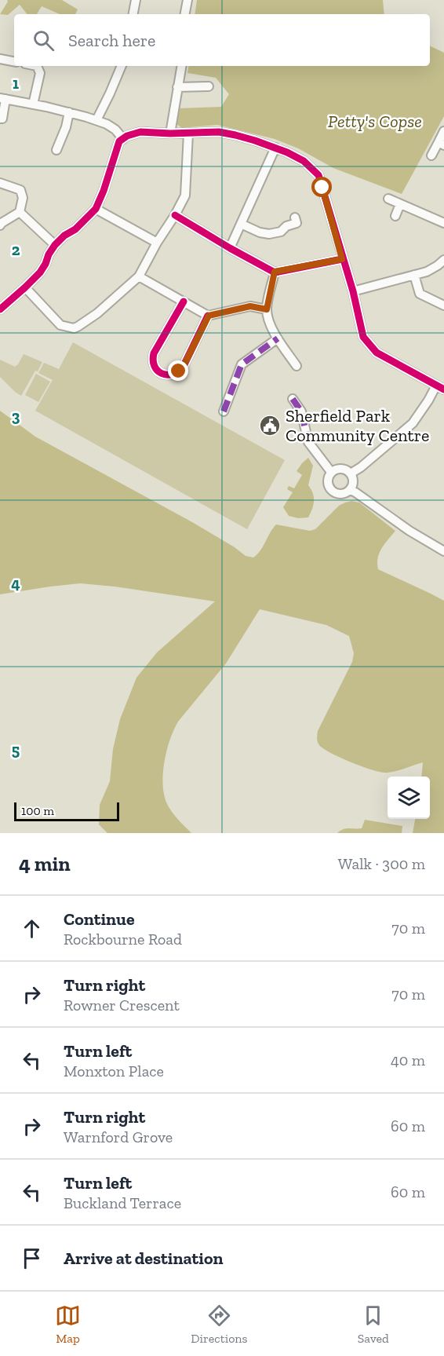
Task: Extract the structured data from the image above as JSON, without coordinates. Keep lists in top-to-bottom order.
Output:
{
  "parks": ["Petty's Copse"],
  "places": {
    "public building": ["Sherfield Park Community Centre"]
  },
  "scale_bar": "100 m",
  "page": {
    "search": "Search here",
    "scale": "100 m",
    "heading": ["4 min", "Walk · 300 m"],
    "list": [
      ["Continue", "Rockbourne Road", "70 m"],
      ["Turn right", "Rowner Crescent", "70 m"],
      ["Turn left", "Monxton Place", "40 m"],
      ["Turn right", "Warnford Grove", "60 m"],
      ["Turn left", "Buckland Terrace", "60 m"],
      "Arrive at destination"
    ],
    "nav": ["Map", "Directions", "Saved"]
  },
  "grid": {
    "rows": [
      "1",
      "2",
      "3",
      "4",
      "5"
    ]
  }
}
